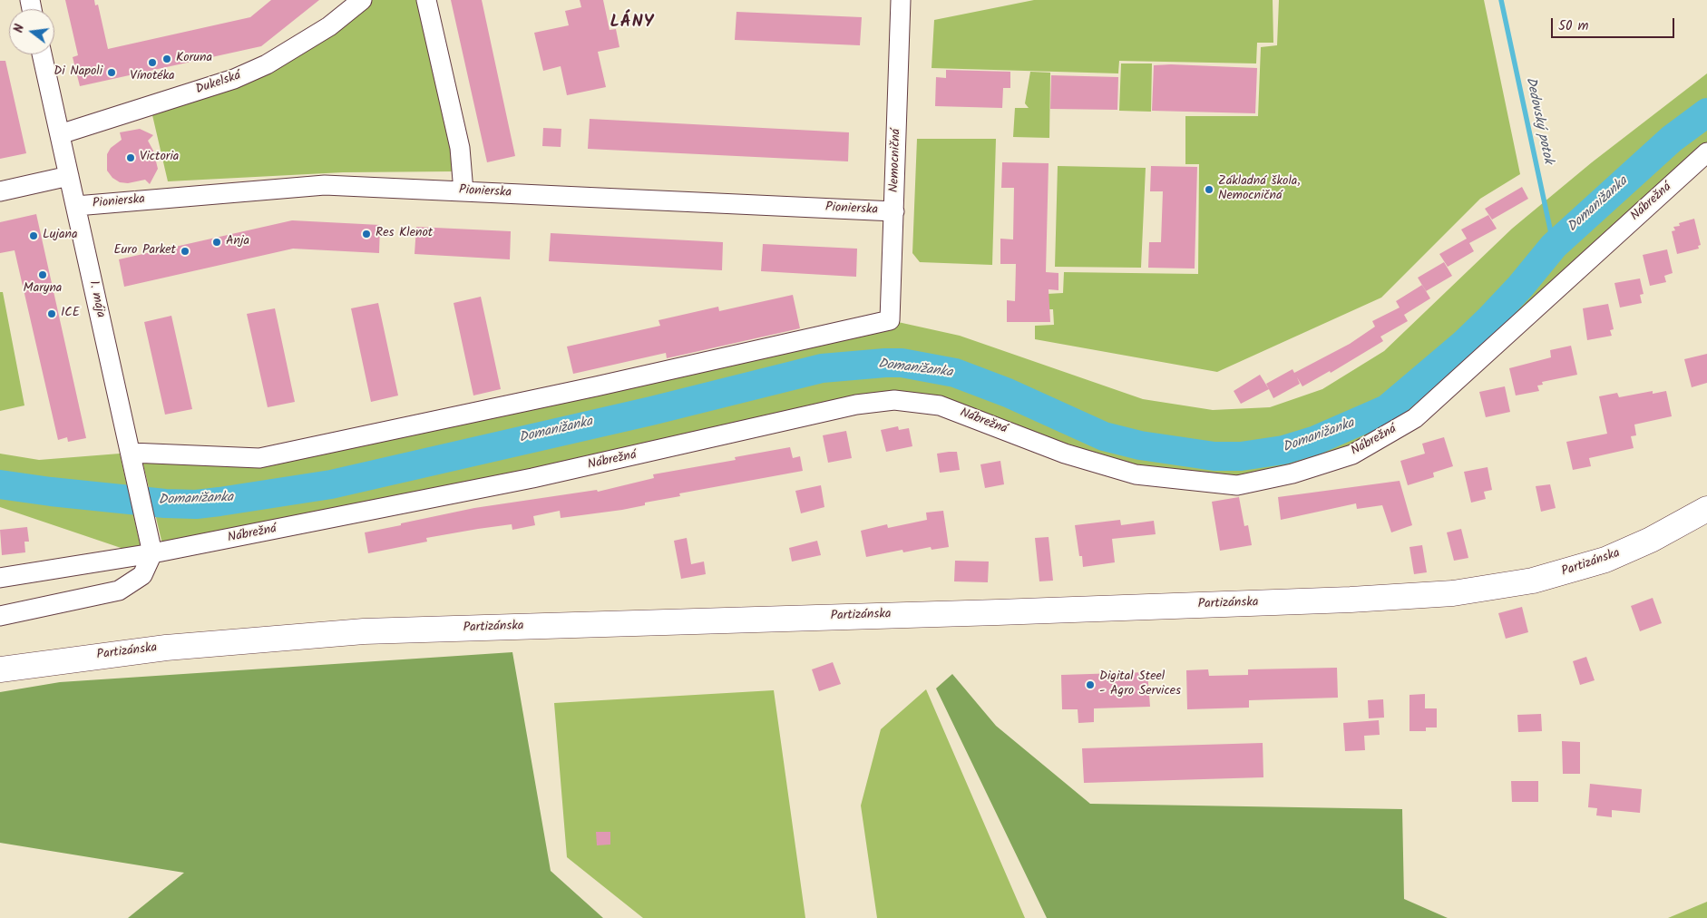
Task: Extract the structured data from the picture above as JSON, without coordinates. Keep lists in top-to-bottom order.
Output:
{
  "streets": {
    "main road": ["Partizánska"],
    "street": [
      "Dukelská",
      "Nemocničná",
      "Pionierska",
      "Nábrežná",
      "1. mája"
    ]
  },
  "crossings": [
    ["Dukelská", "1. mája"],
    ["Nemocničná", "Pionierska"],
    ["Nemocničná", "1. mája"],
    ["Pionierska", "1. mája"],
    ["Nábrežná", "1. mája"]
  ],
  "districts": ["LÁNY"],
  "water": ["Dedovský potok", "Domanižanka"],
  "places": [
    "Koruna",
    "Vínotéka",
    "Di Napoli",
    "Victoria",
    "Základná škola, Nemocničná",
    "Res Klenot",
    "Lujana",
    "Anja",
    "Euro Parket",
    "Maryna",
    "ICE",
    "Digital Steel - Agro Services"
  ],
  "scale_bar": "50 m",
  "north": "left"
}
